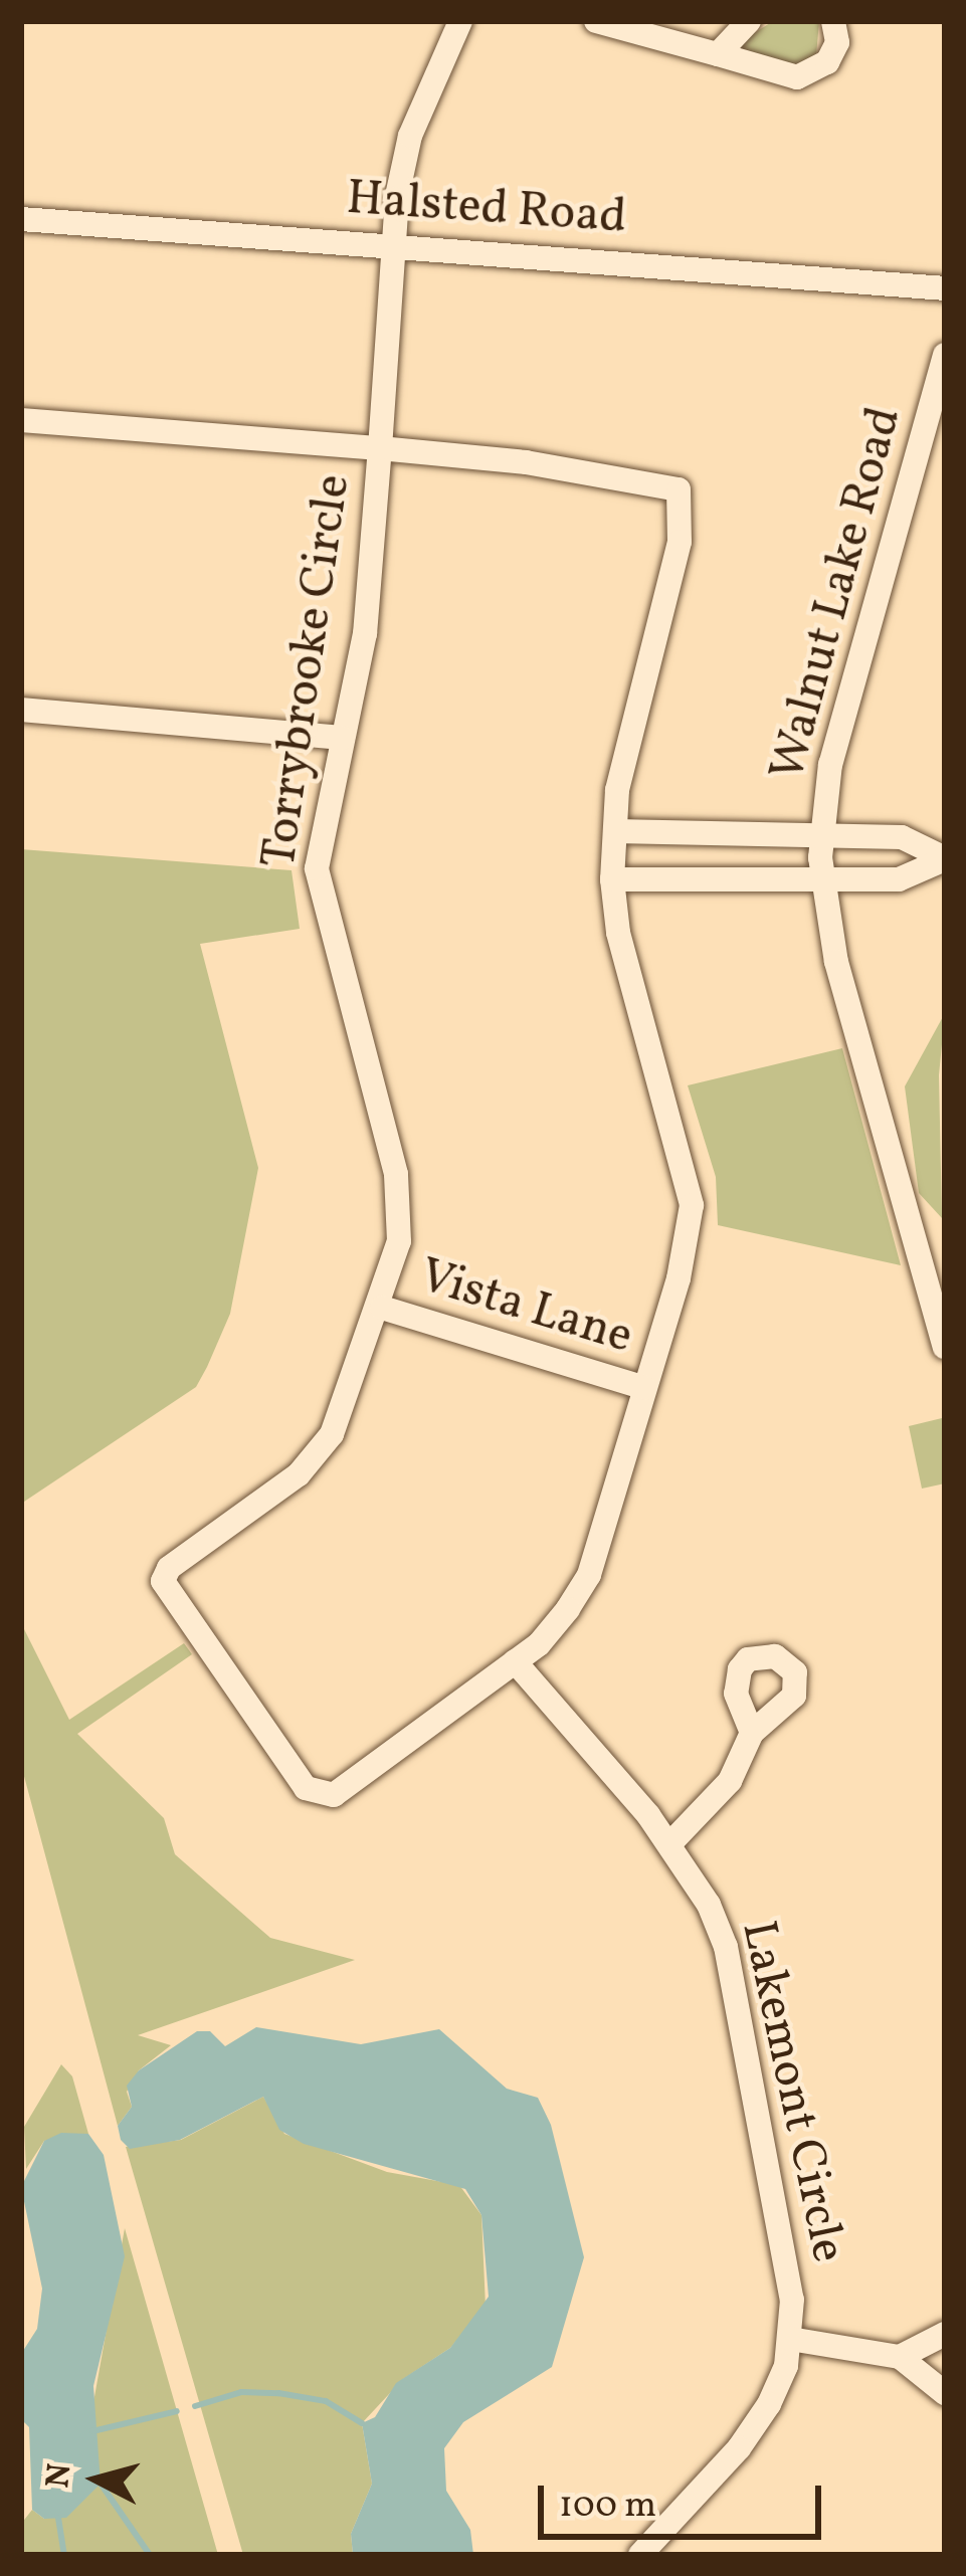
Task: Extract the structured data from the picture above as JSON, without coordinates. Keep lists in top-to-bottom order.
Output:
{
  "streets": {
    "street": [
      "Halsted Road",
      "Walnut Lake Road",
      "Torrybrooke Circle",
      "Vista Lane",
      "Lakemont Circle"
    ]
  },
  "crossings": [
    ["Halsted Road", "Torrybrooke Circle"],
    ["Torrybrooke Circle", "Vista Lane"],
    ["Torrybrooke Circle", "Lakemont Circle"]
  ],
  "scale_bar": "100 m",
  "north": "left"
}
